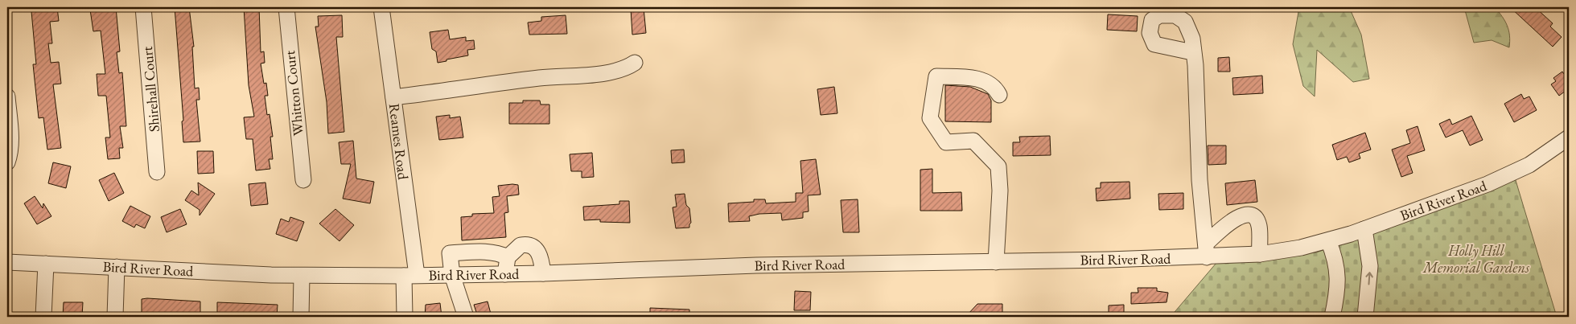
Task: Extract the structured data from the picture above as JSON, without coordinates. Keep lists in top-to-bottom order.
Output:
{
  "streets": {
    "street": [
      "Shirehall Court",
      "Whitton Court",
      "Reames Road",
      "Bird River Road"
    ]
  },
  "crossings": [
    ["Reames Road", "Bird River Road"]
  ],
  "parks": ["Holly Hill Memorial Gardens"]
}
